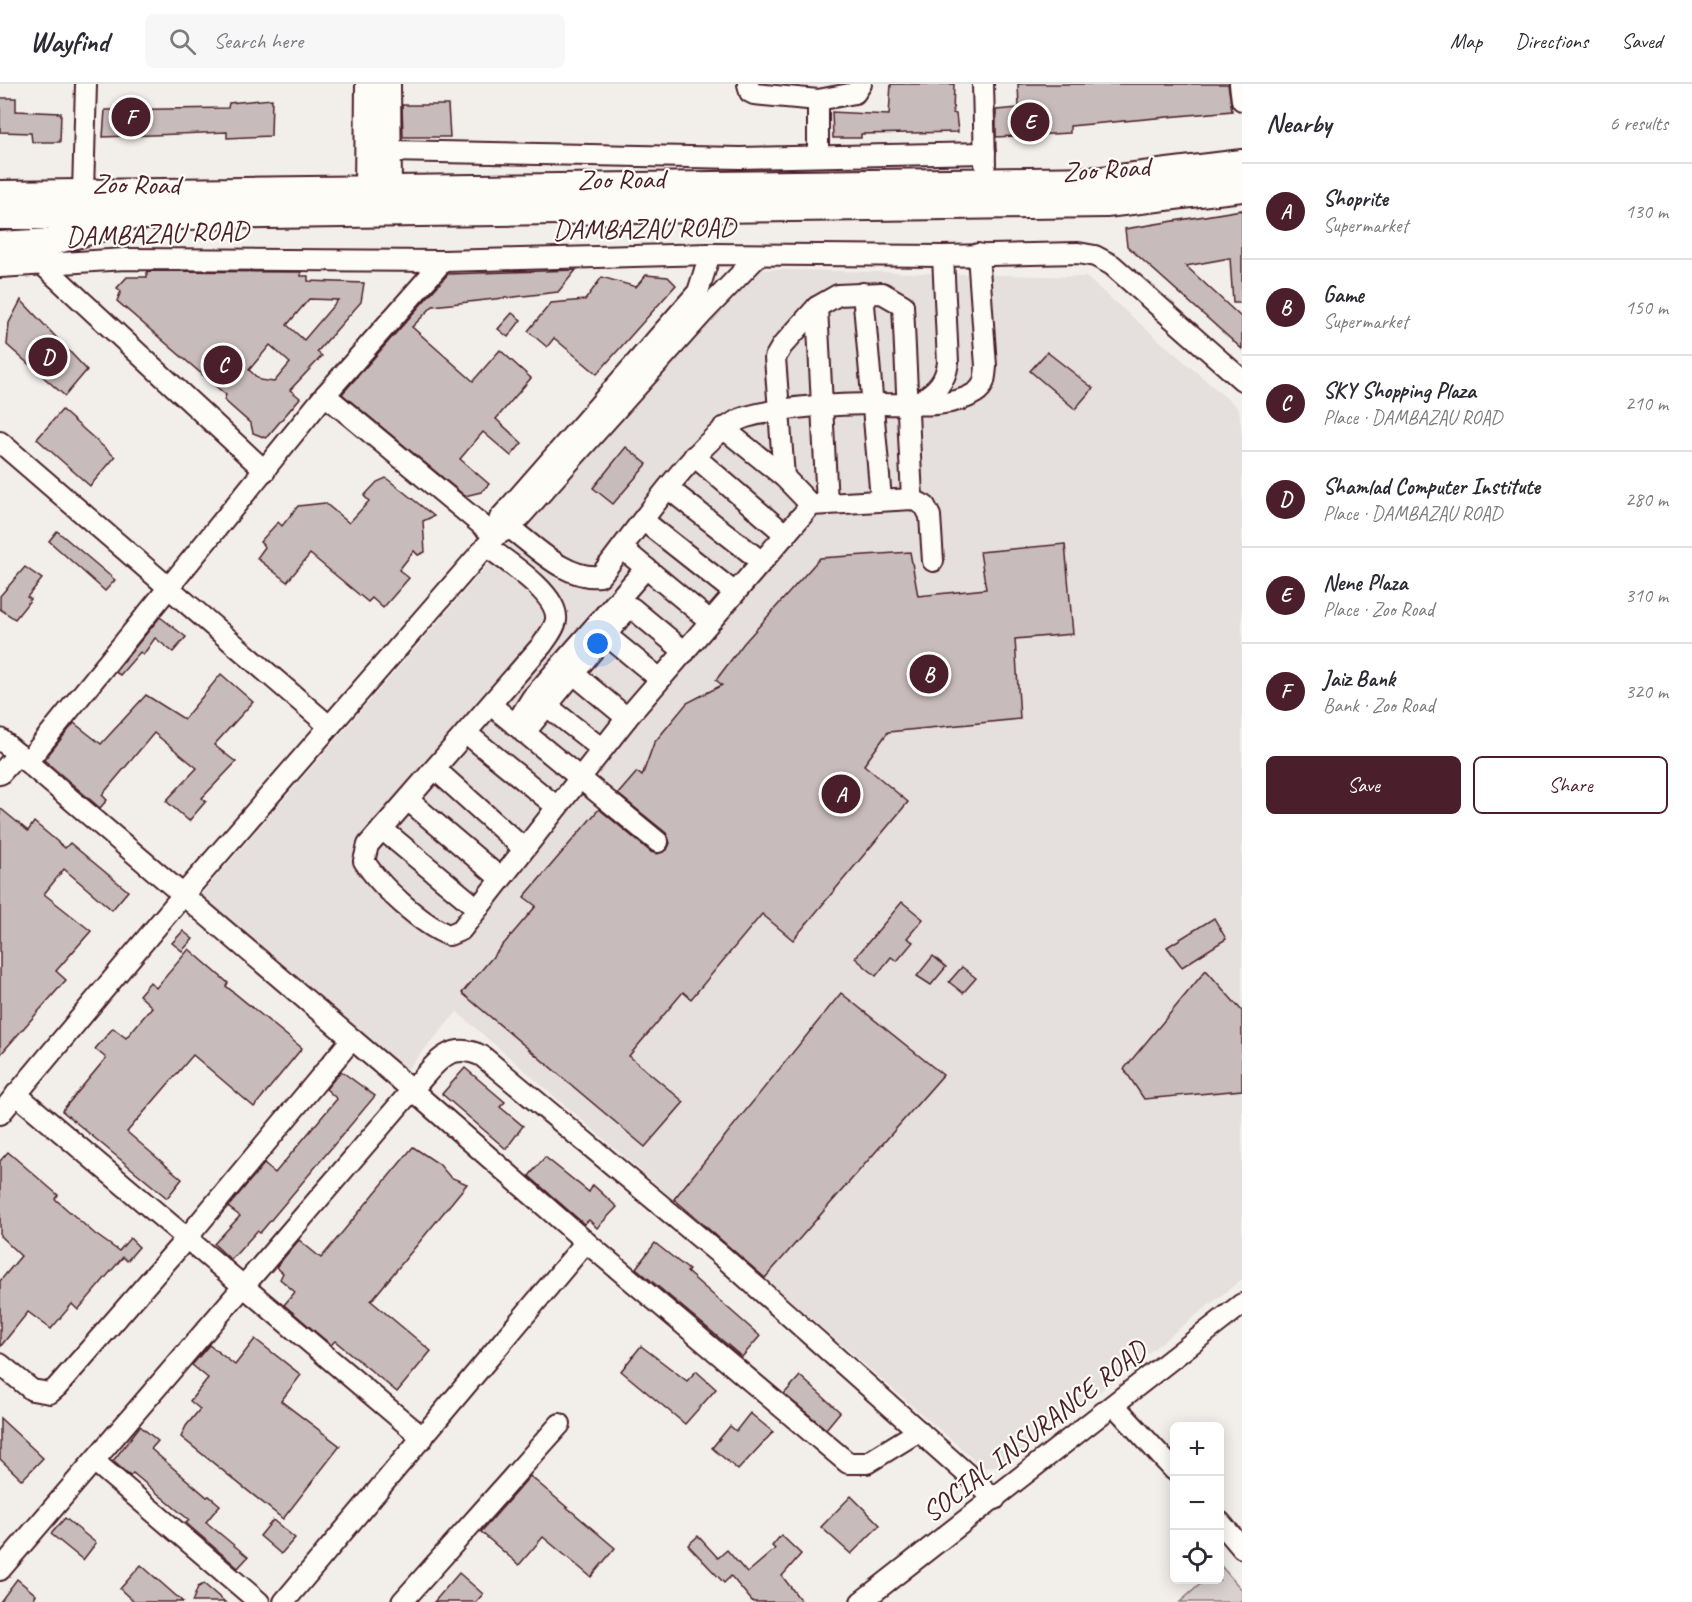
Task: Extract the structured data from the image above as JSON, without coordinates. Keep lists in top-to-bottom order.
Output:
{
  "streets": {
    "main road": ["Zoo Road"],
    "street": ["DAMBAZAU ROAD", "SOCIAL INSURANCE ROAD"]
  },
  "page": {
    "header": "Wayfind",
    "search": "Search here",
    "nav": ["Map", "Directions", "Saved"],
    "heading": ["Nearby", "6 results"],
    "pins": [
      "F",
      "E",
      "D",
      "C",
      "B",
      "A"
    ],
    "list": [
      {
        "mark": "A",
        "name": "Shoprite",
        "note": "Supermarket",
        "value": "130 m"
      },
      {
        "mark": "B",
        "name": "Game",
        "note": "Supermarket",
        "value": "150 m"
      },
      {
        "mark": "C",
        "name": "SKY Shopping Plaza",
        "note": "Place · DAMBAZAU ROAD",
        "value": "210 m"
      },
      {
        "mark": "D",
        "name": "Shamlad Computer Institute",
        "note": "Place · DAMBAZAU ROAD",
        "value": "280 m"
      },
      {
        "mark": "E",
        "name": "Nene Plaza",
        "note": "Place · Zoo Road",
        "value": "310 m"
      },
      {
        "mark": "F",
        "name": "Jaiz Bank",
        "note": "Bank · Zoo Road",
        "value": "320 m"
      }
    ],
    "buttons": ["Save", "Share"],
    "map_buttons": ["+", "−"]
  }
}
